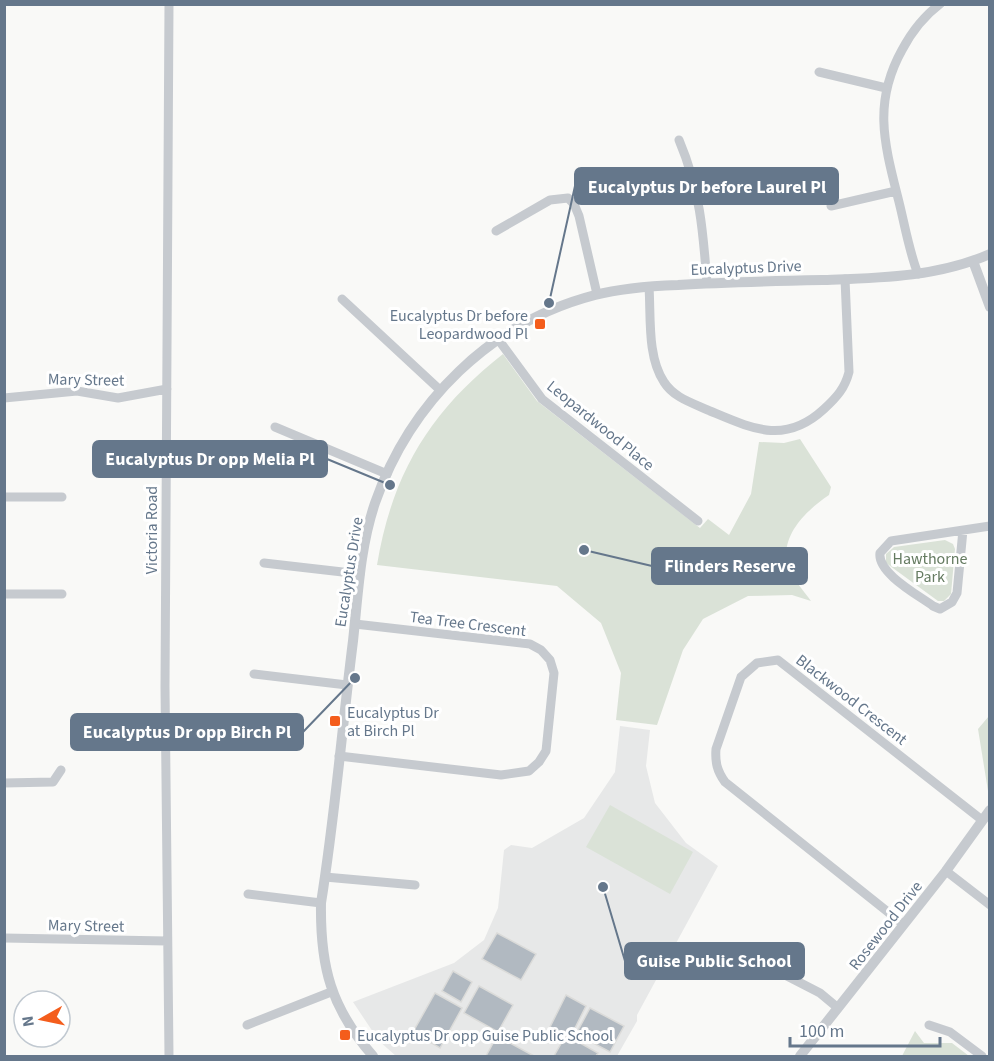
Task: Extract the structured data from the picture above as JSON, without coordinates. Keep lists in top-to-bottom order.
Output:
{
  "streets": {
    "street": [
      "Eucalyptus Drive",
      "Mary Street",
      "Leopardwood Place",
      "Victoria Road",
      "Tea Tree Crescent",
      "Blackwood Crescent",
      "Rosewood Drive"
    ]
  },
  "crossings": [
    ["Eucalyptus Drive", "Leopardwood Place"],
    ["Eucalyptus Drive", "Tea Tree Crescent"],
    ["Mary Street", "Victoria Road"],
    ["Blackwood Crescent", "Rosewood Drive"]
  ],
  "parks": ["Hawthorne Park"],
  "places": {
    "other": [
      "Eucalyptus Dr before Laurel Pl",
      "Eucalyptus Dr opp Melia Pl",
      "Flinders Reserve",
      "Eucalyptus Dr opp Birch Pl",
      "Guise Public School"
    ],
    "transit": ["Eucalyptus Dr before Leopardwood Pl", "Eucalyptus Dr at Birch Pl", "Eucalyptus Dr opp Guise Public School"]
  },
  "scale_bar": "100 m",
  "north": "left"
}
